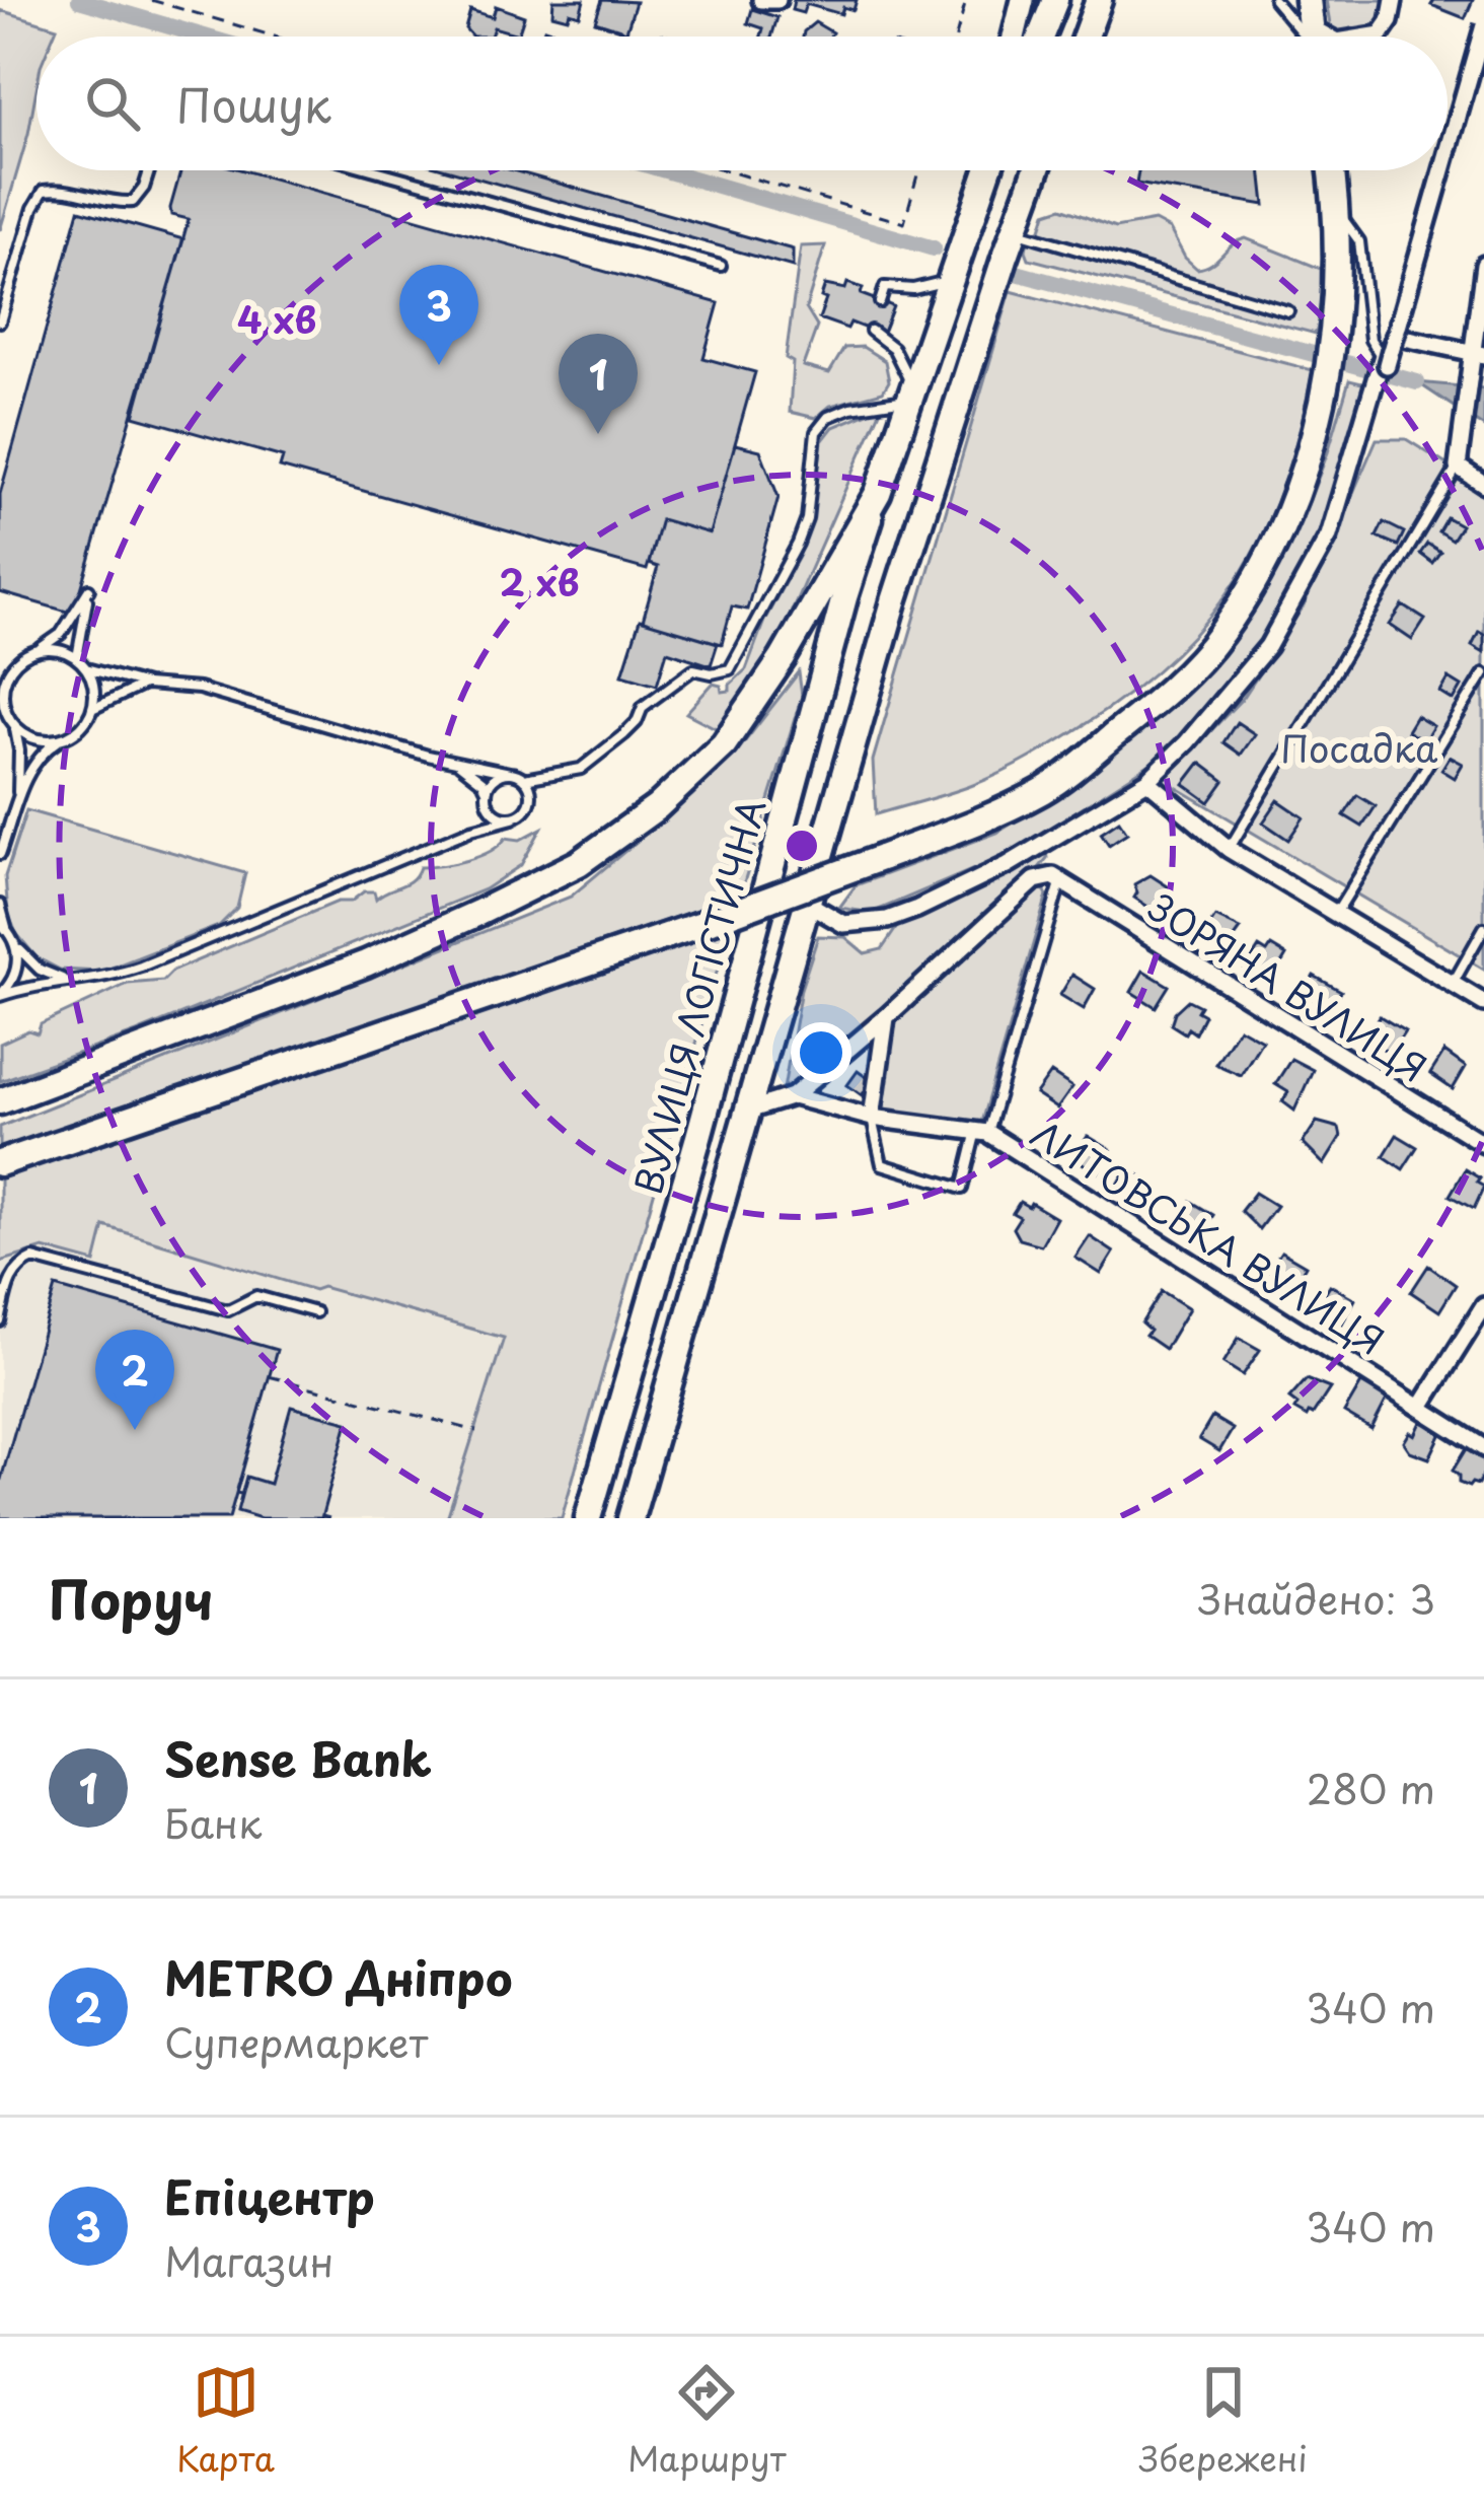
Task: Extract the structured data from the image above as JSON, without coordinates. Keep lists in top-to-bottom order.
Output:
{
  "streets": {
    "main road": ["ВУЛИЦЯ ЛОГІСТИЧНА"],
    "street": ["ЗОРЯНА ВУЛИЦЯ", "ЛИТОВСЬКА ВУЛИЦЯ"]
  },
  "parks": ["Посадка"],
  "page": {
    "search": "Пошук",
    "pins": ["3", "1", "2"],
    "heading": ["Поруч", "Знайдено: 3"],
    "list": [
      {
        "mark": "1",
        "name": "Sense Bank",
        "note": "Банк",
        "value": "280 m"
      },
      {
        "mark": "2",
        "name": "METRO Дніпро",
        "note": "Супермаркет",
        "value": "340 m"
      },
      {
        "mark": "3",
        "name": "Епіцентр",
        "note": "Магазин",
        "value": "340 m"
      }
    ],
    "nav": ["Карта", "Маршрут", "Збережені"]
  },
  "rings": ["4 хв", "2 хв"]
}
